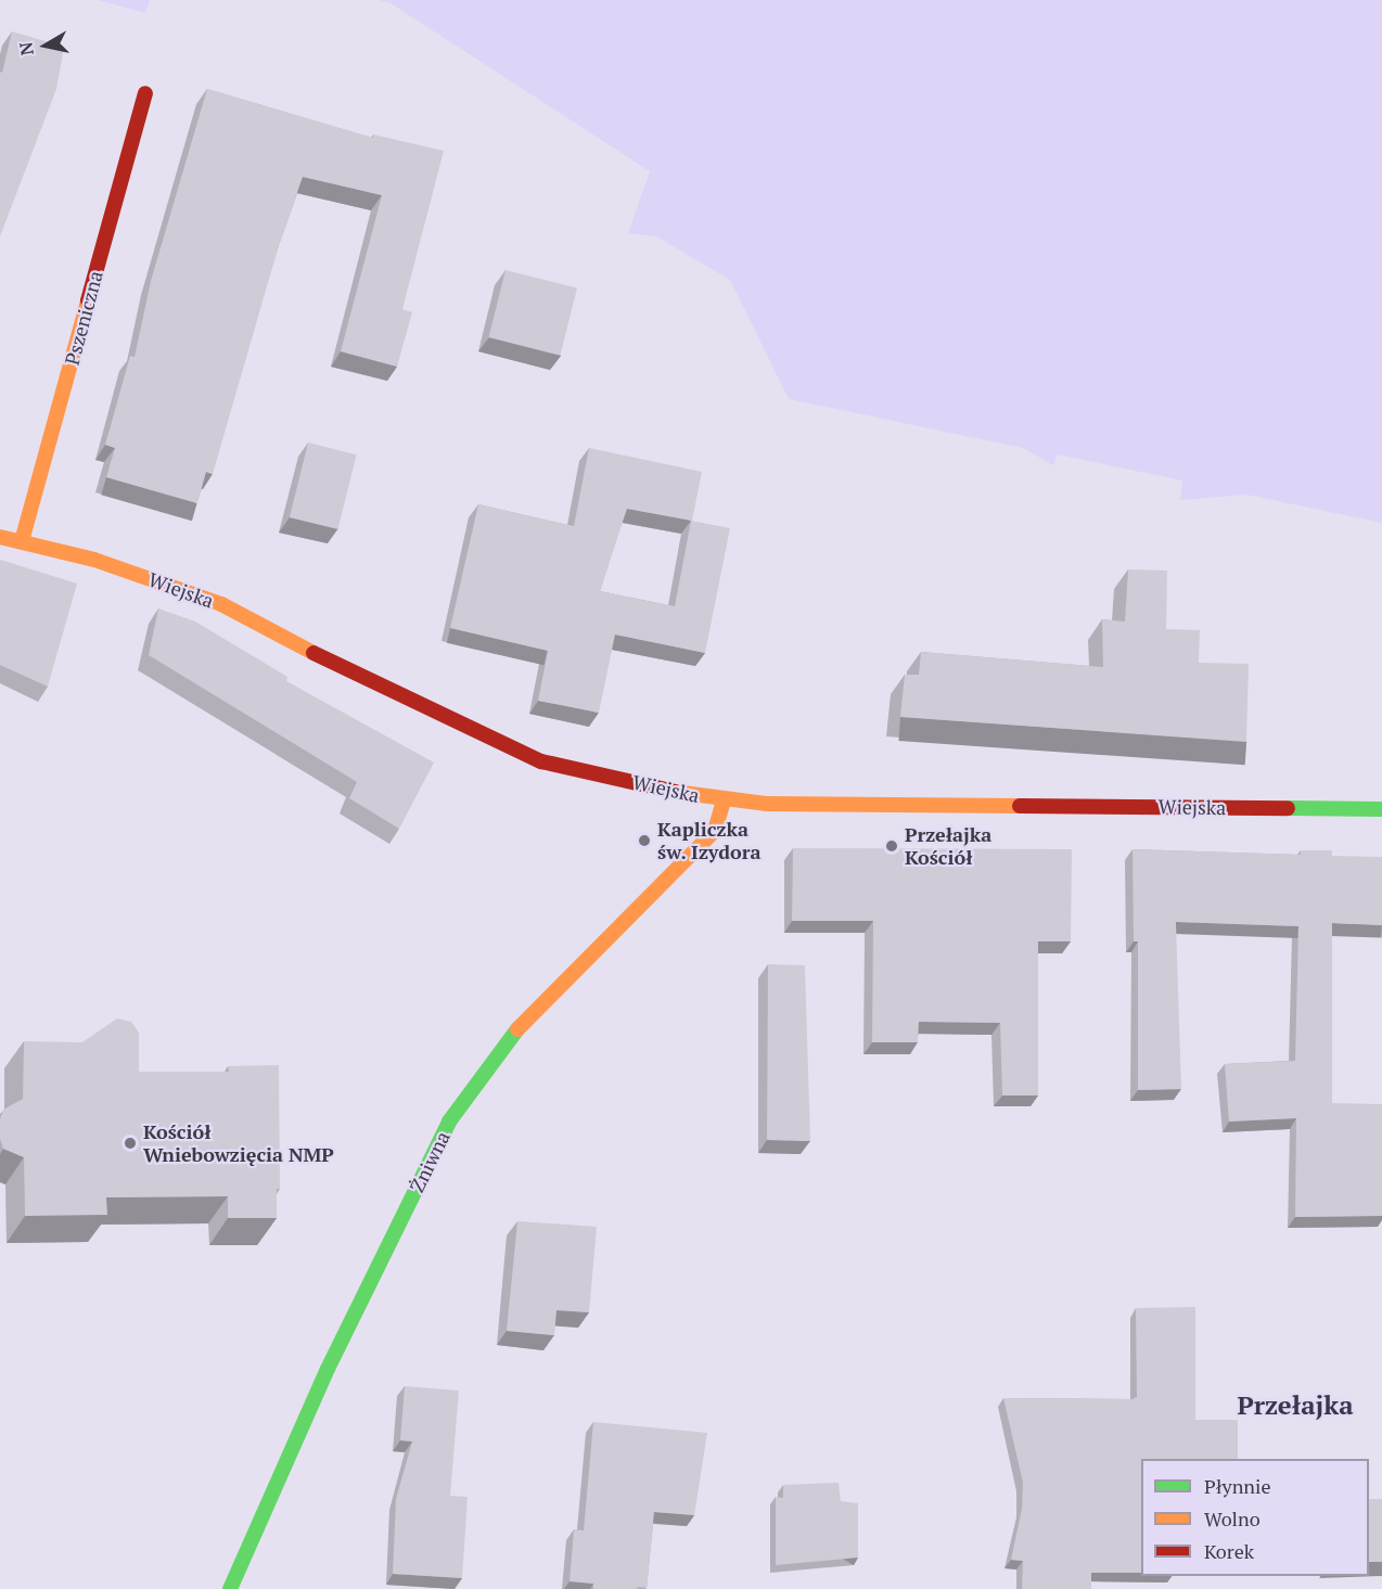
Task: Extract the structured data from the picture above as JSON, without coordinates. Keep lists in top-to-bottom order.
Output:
{
  "streets": {
    "street": ["Pszeniczna", "Wiejska", "Żniwna"]
  },
  "crossings": [
    ["Pszeniczna", "Wiejska"],
    ["Wiejska", "Żniwna"]
  ],
  "districts": ["Przełajka"],
  "places": ["Kapliczka św. Izydora", "Przełajka Kościół", "Kościół Wniebowzięcia NMP"],
  "legend": ["Płynnie", "Wolno", "Korek"],
  "north": "left"
}
